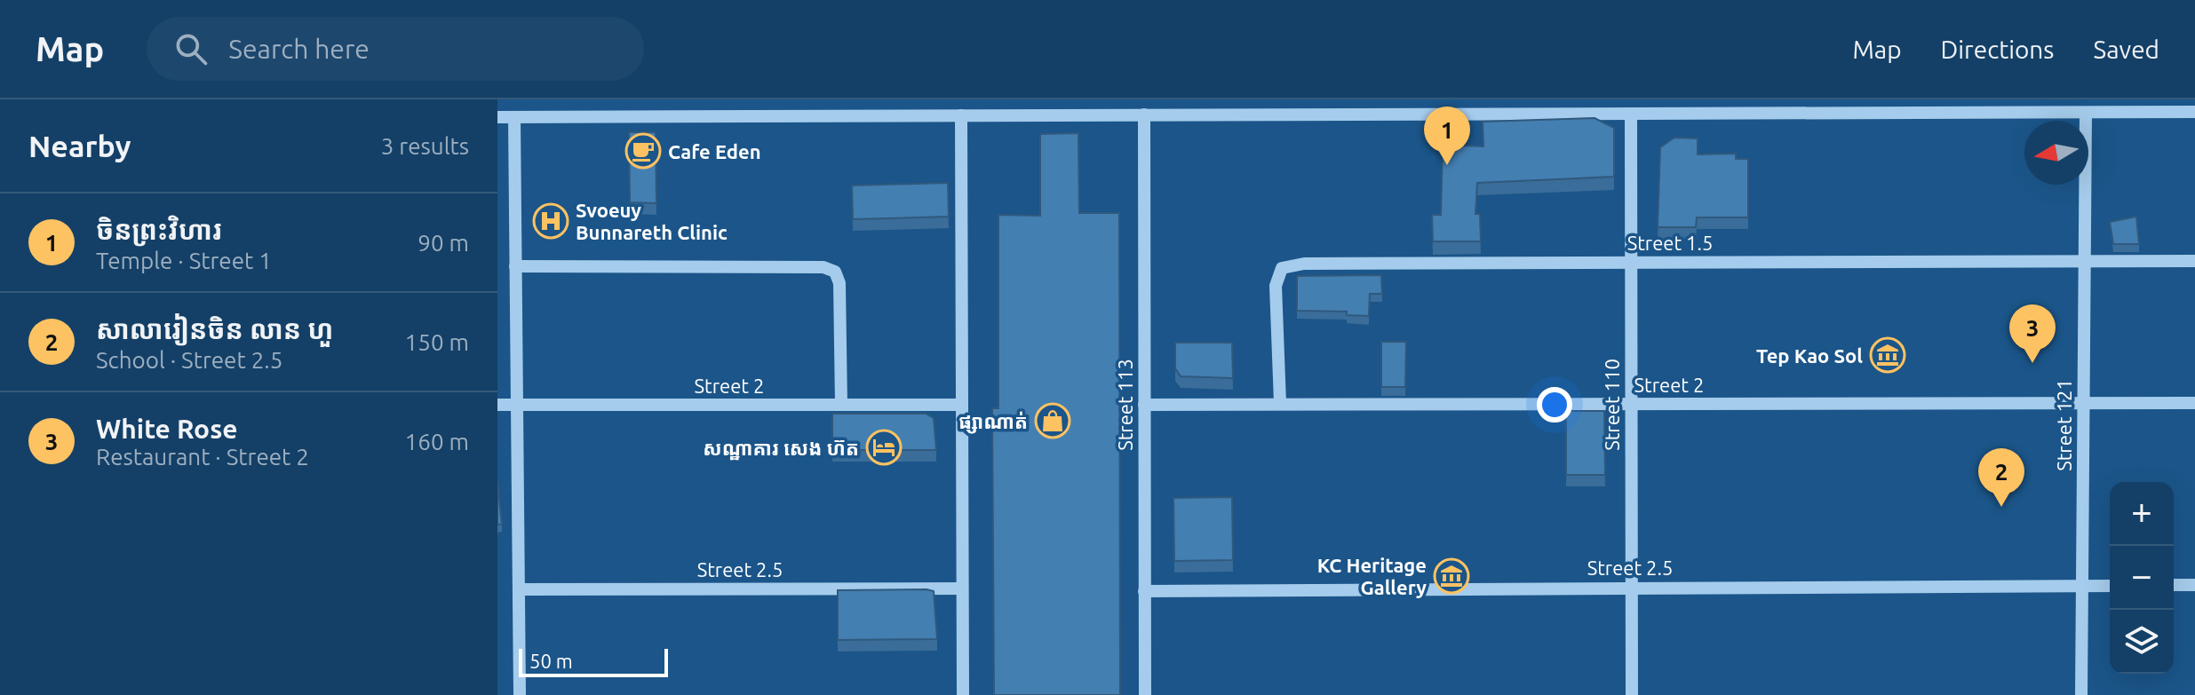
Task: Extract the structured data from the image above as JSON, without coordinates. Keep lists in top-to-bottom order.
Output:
{
  "streets": {
    "street": [
      "Street 1.5",
      "Street 2",
      "Street 113",
      "Street 110",
      "Street 121",
      "Street 2.5"
    ]
  },
  "crossings": [
    ["Street 1.5", "Street 2"],
    ["Street 1.5", "Street 110"],
    ["Street 1.5", "Street 121"],
    ["Street 2", "Street 113"],
    ["Street 2", "Street 110"],
    ["Street 2", "Street 121"],
    ["Street 113", "Street 2.5"],
    ["Street 110", "Street 2.5"],
    ["Street 121", "Street 2.5"]
  ],
  "places": {
    "cafe": ["Cafe Eden"],
    "hospital": ["Svoeuy Bunnareth Clinic"],
    "museum": ["Tep Kao Sol", "KC Heritage Gallery"],
    "shop": ["ផ្សាណាត់"],
    "hotel": ["សណ្ឋាគារ សេង ហ៊ត"]
  },
  "scale_bar": "50 m",
  "north": "left",
  "page": {
    "header": "Map",
    "search": "Search here",
    "nav": ["Map", "Directions", "Saved"],
    "heading": ["Nearby", "3 results"],
    "pins": ["1", "3", "2"],
    "list": [
      {
        "mark": "1",
        "name": "ចិនព្រះវិហារ",
        "note": "Temple · Street 1",
        "value": "90 m"
      },
      {
        "mark": "2",
        "name": "សាលារៀនចិន លាន ហួ",
        "note": "School · Street 2.5",
        "value": "150 m"
      },
      {
        "mark": "3",
        "name": "White Rose",
        "note": "Restaurant · Street 2",
        "value": "160 m"
      }
    ],
    "map_buttons": ["+", "−"],
    "scale": "50 m"
  }
}
